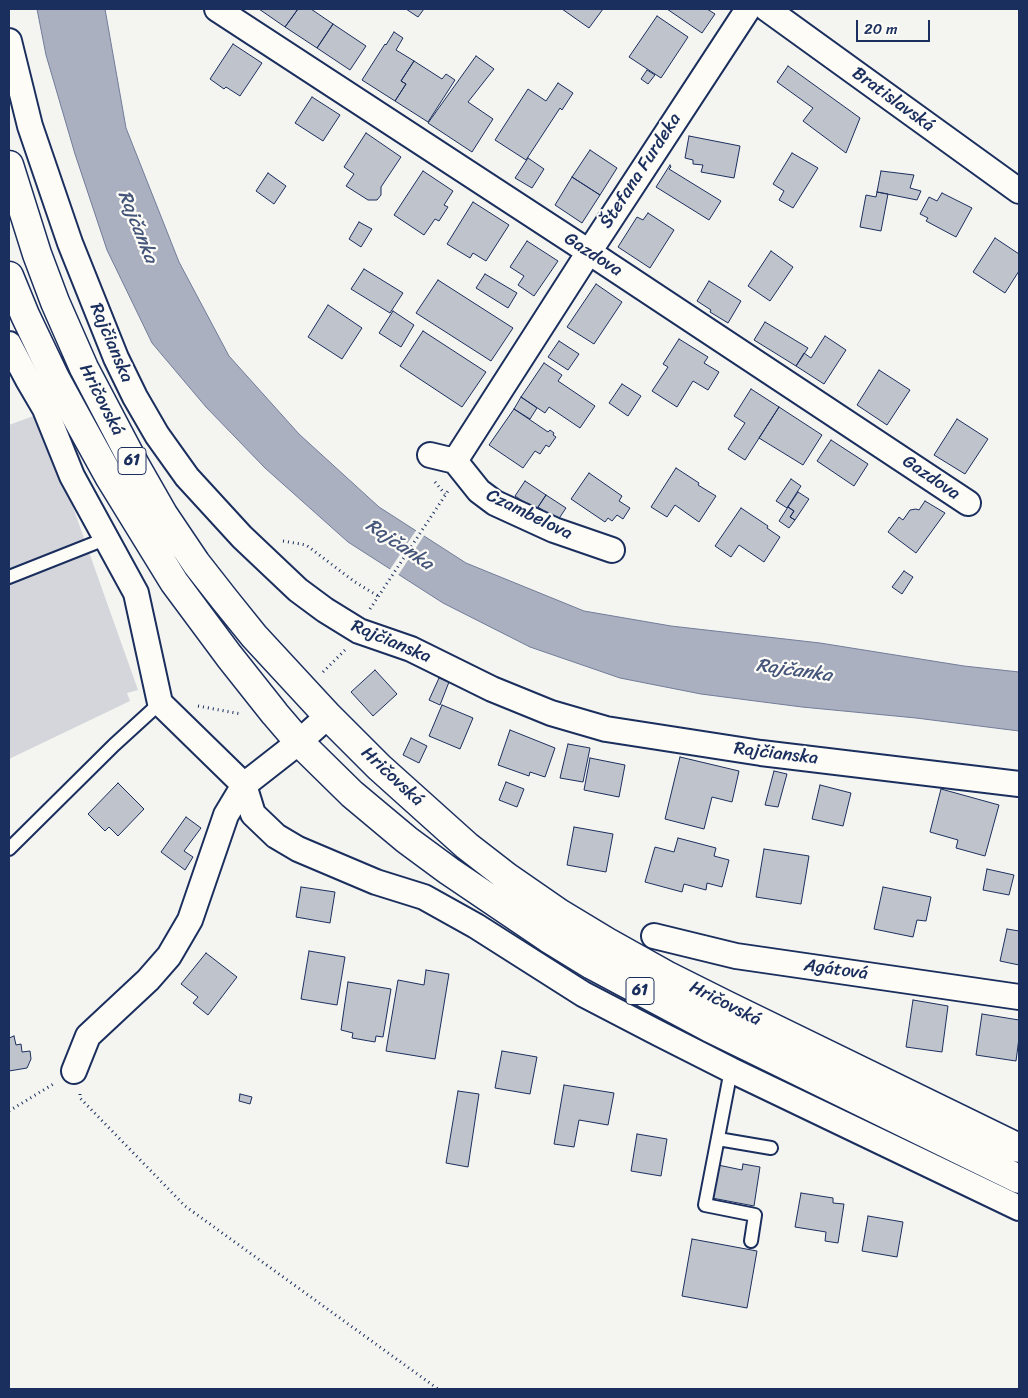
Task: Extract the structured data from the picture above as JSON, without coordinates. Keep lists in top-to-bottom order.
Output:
{
  "streets": {
    "main road": ["Hričovská", "61"],
    "street": [
      "Bratislavská",
      "Štefana Furdeka",
      "Gazdova",
      "Rajčianska",
      "Czambelova",
      "Agátová"
    ]
  },
  "crossings": [
    ["Štefana Furdeka", "Gazdova"],
    ["Štefana Furdeka", "Czambelova"]
  ],
  "water": ["Rajčanka"],
  "scale_bar": "20 m"
}
